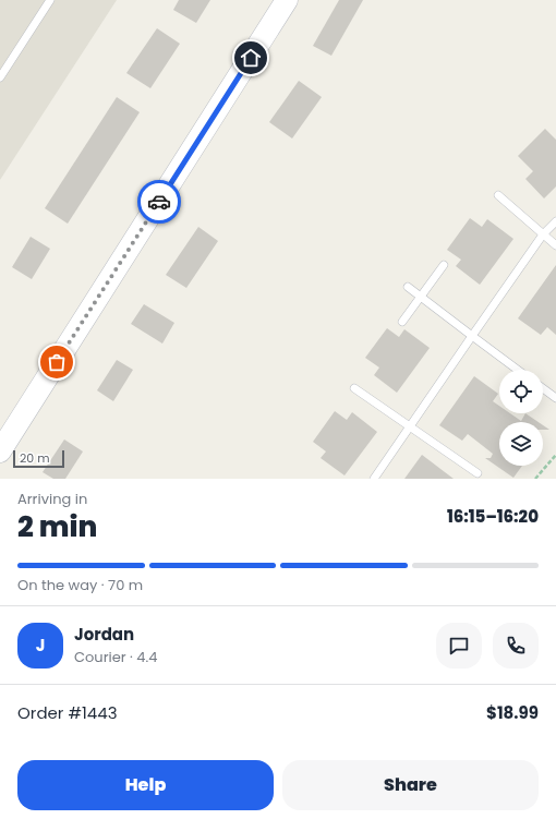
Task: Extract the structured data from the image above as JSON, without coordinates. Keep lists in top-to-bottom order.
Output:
{
  "scale_bar": "20 m",
  "page": {
    "scale": "20 m",
    "heading": ["2 min", "Arriving in", "16:15–16:20"],
    "panel": [
      "Jordan",
      "Courier · 4.4",
      "Order #1443",
      "$18.99"
    ],
    "bar": "On the way · 70 m",
    "round": "J",
    "buttons": ["Help", "Share"]
  }
}
